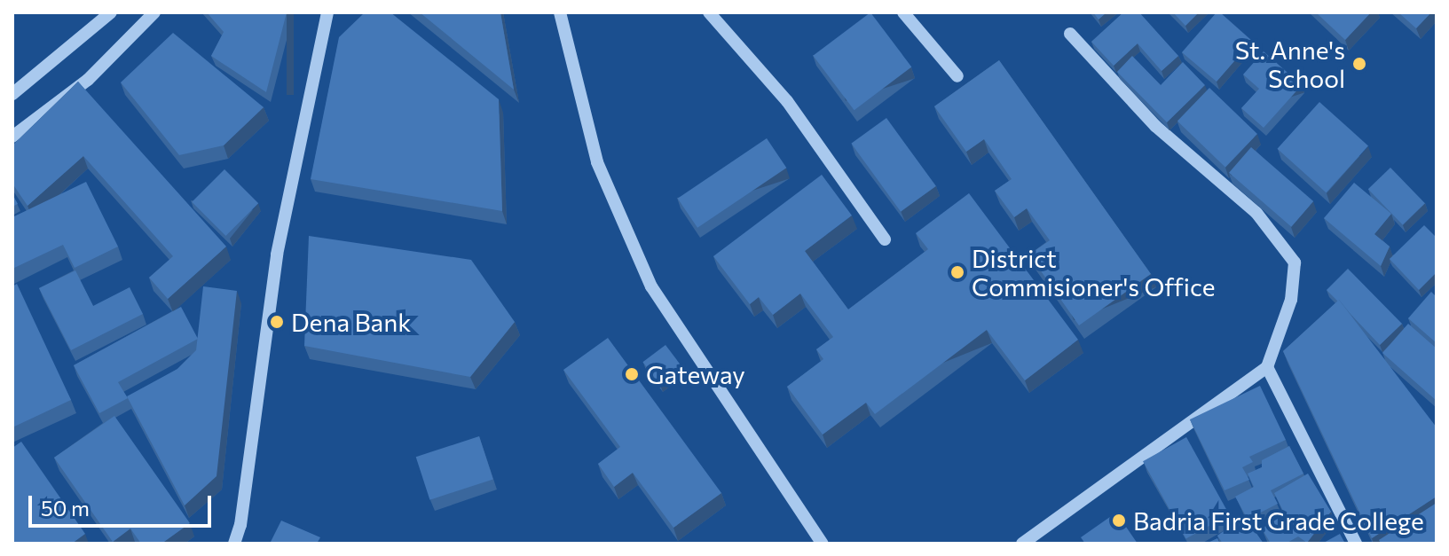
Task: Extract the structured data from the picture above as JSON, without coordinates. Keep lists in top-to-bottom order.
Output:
{
  "places": [
    "St. Anne's School",
    "District Commisioner's Office",
    "Dena Bank",
    "Gateway",
    "Badria First Grade College"
  ],
  "scale_bar": "50 m"
}
